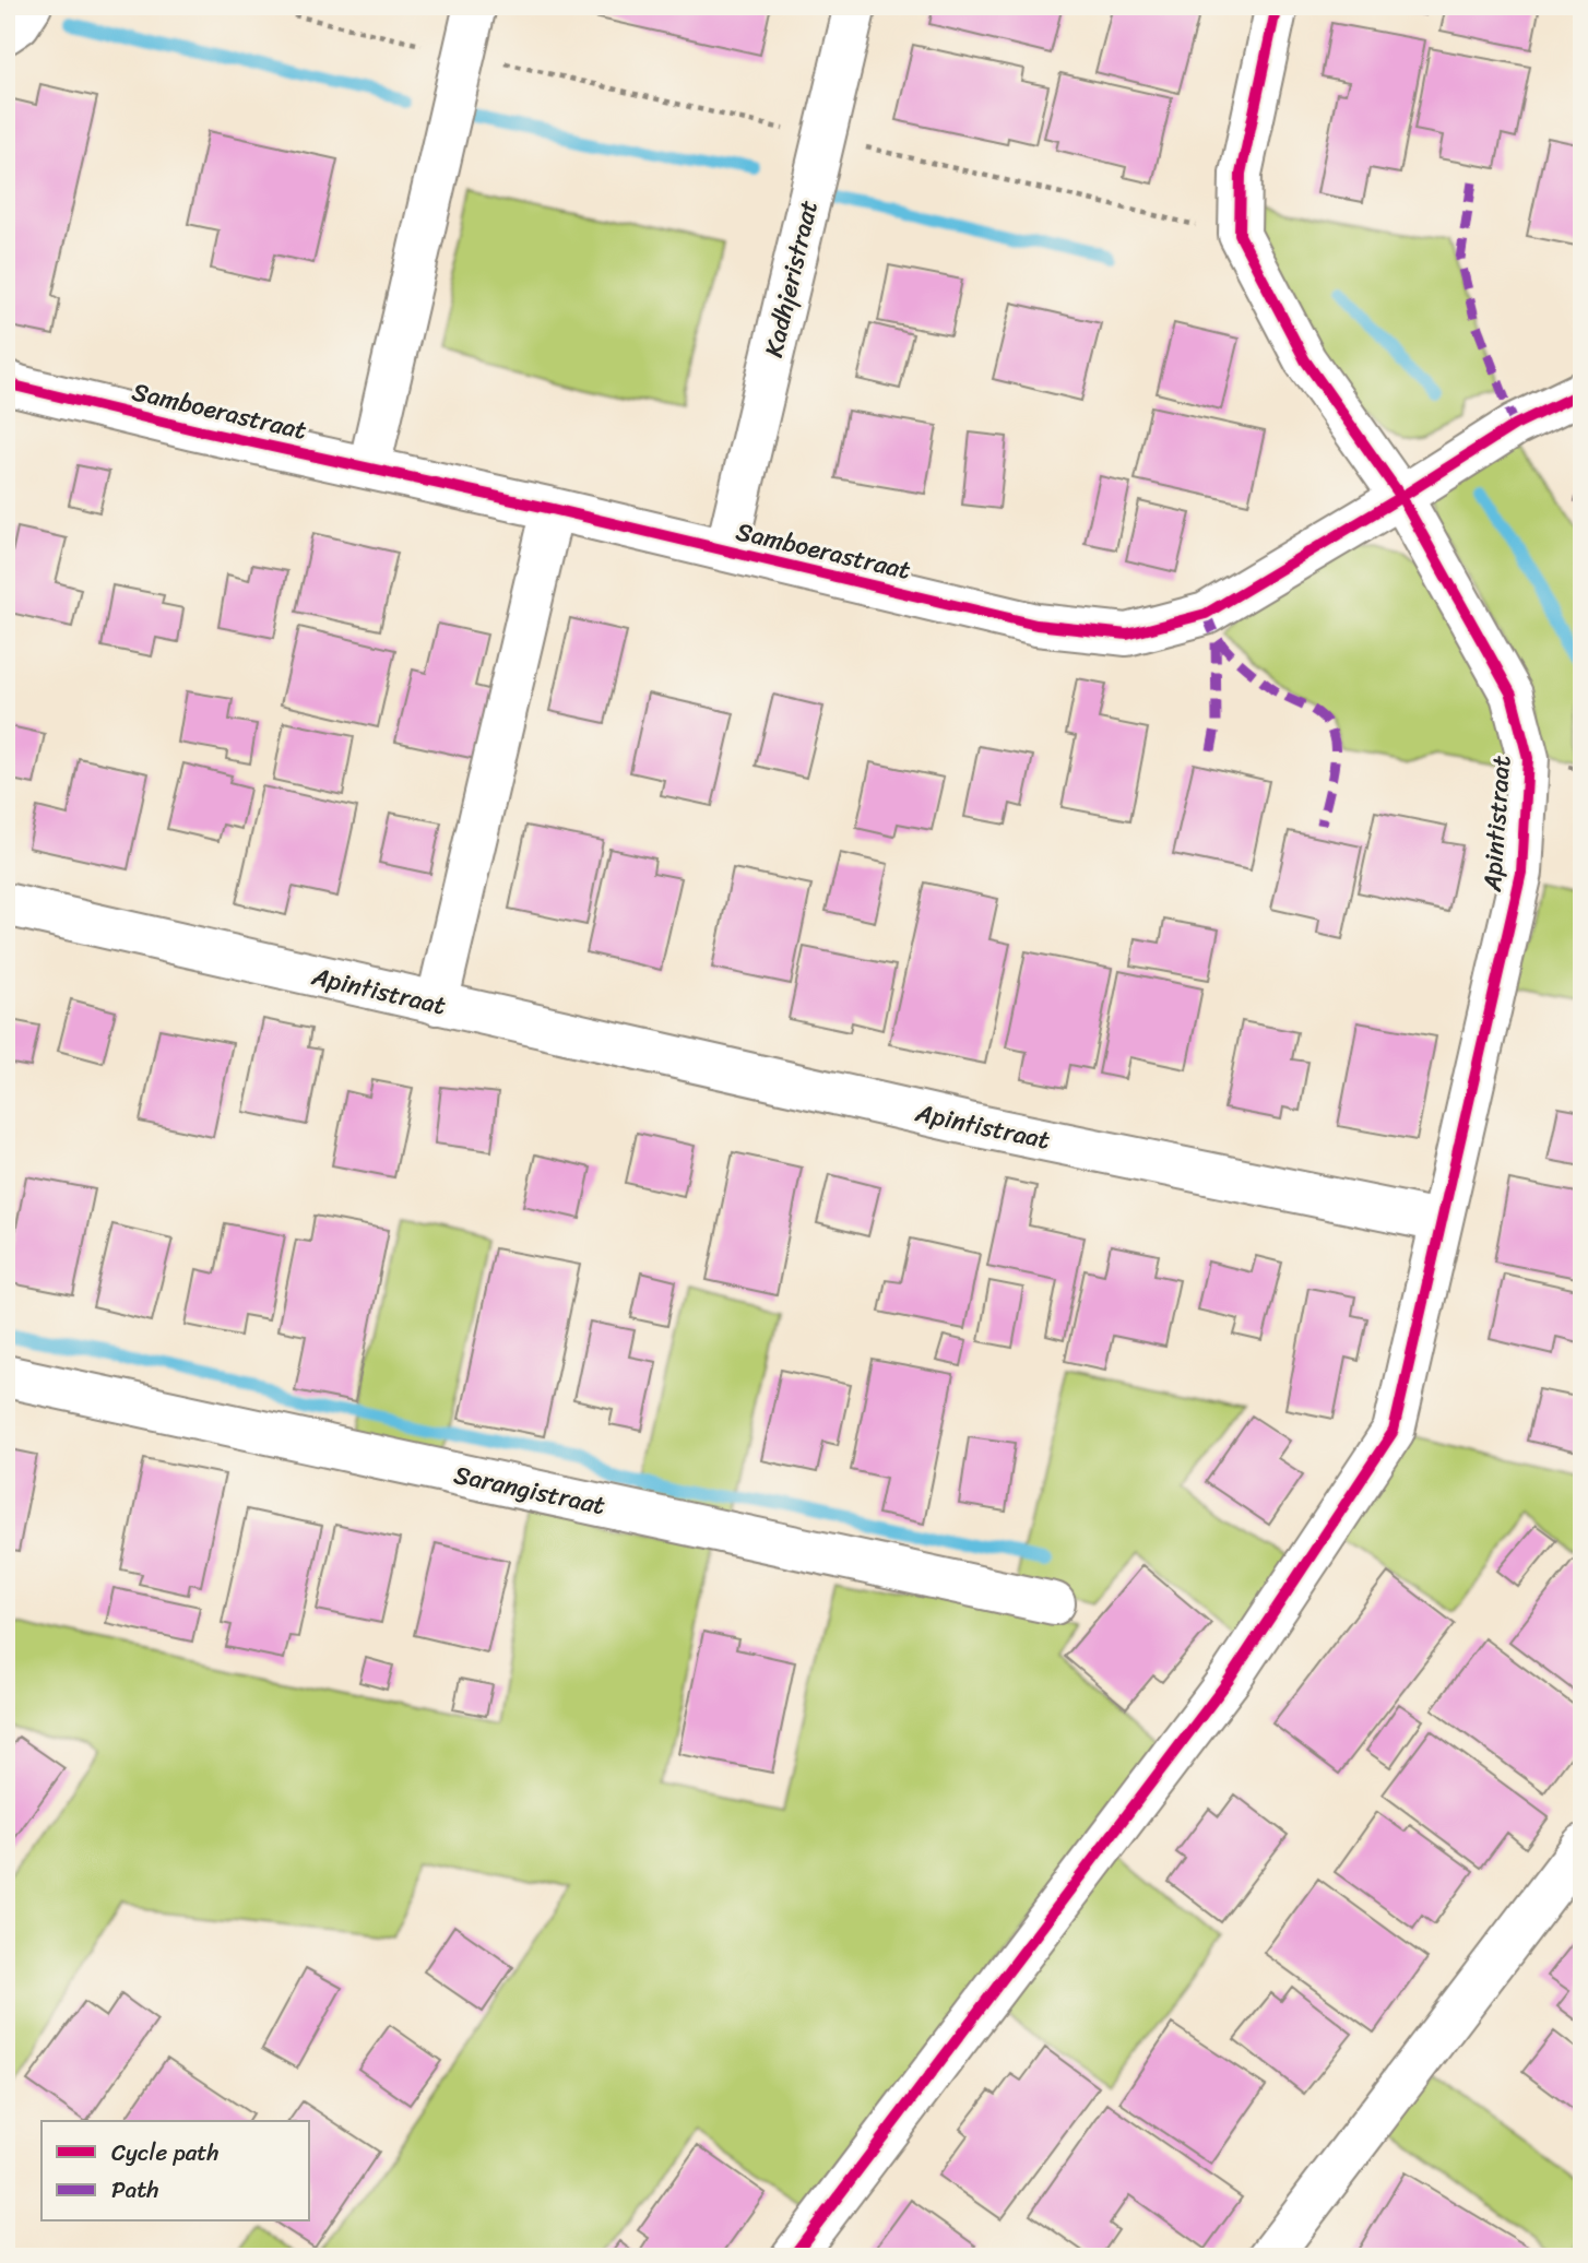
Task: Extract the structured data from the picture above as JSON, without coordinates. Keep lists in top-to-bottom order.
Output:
{
  "streets": {
    "street": [
      "Kadhjeristraat",
      "Samboerastraat",
      "Apintistraat",
      "Sarangistraat"
    ]
  },
  "crossings": [
    ["Kadhjeristraat", "Samboerastraat"],
    ["Samboerastraat", "Apintistraat"]
  ],
  "legend": ["Cycle path", "Path"]
}
